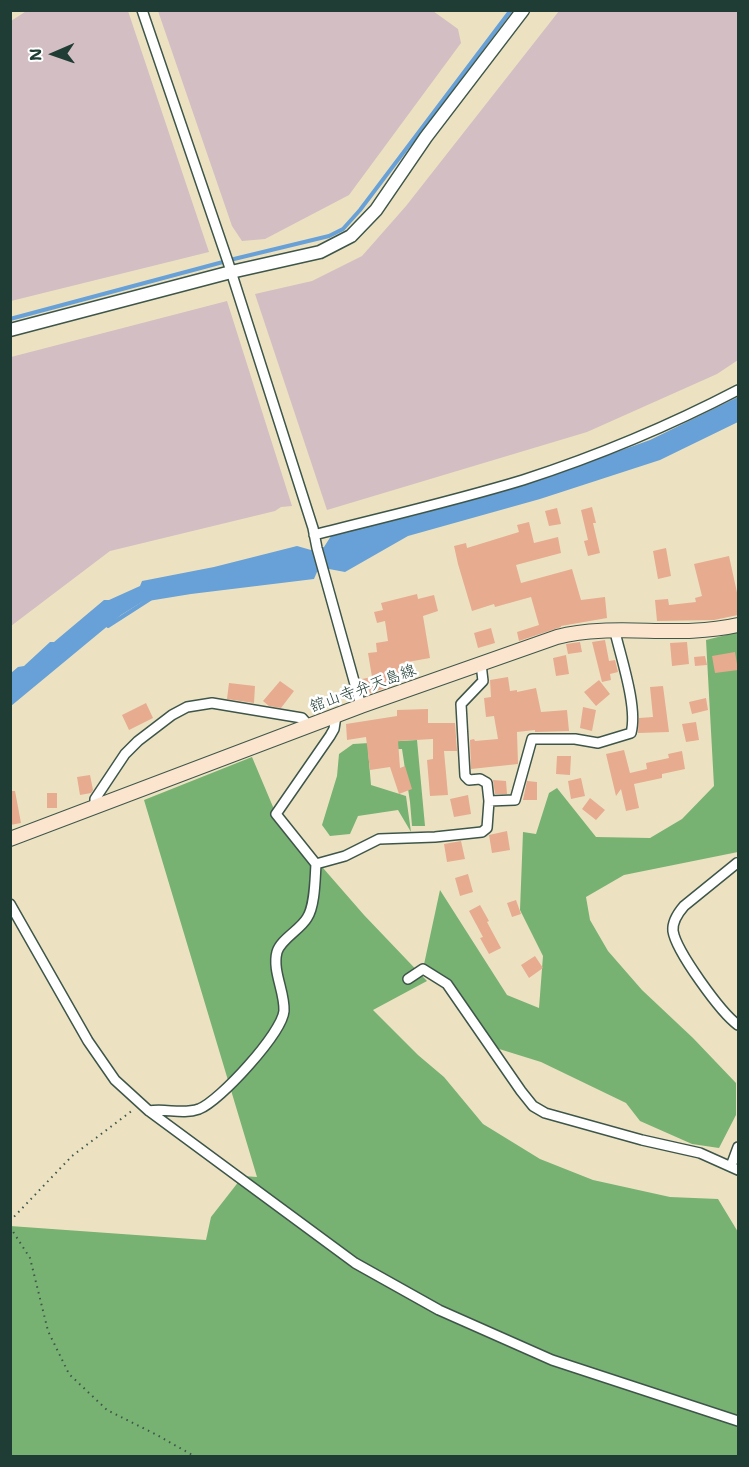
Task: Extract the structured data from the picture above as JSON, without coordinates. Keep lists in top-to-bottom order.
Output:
{
  "streets": {
    "main road": ["舘山寺弁天島線"]
  },
  "north": "left"
}
